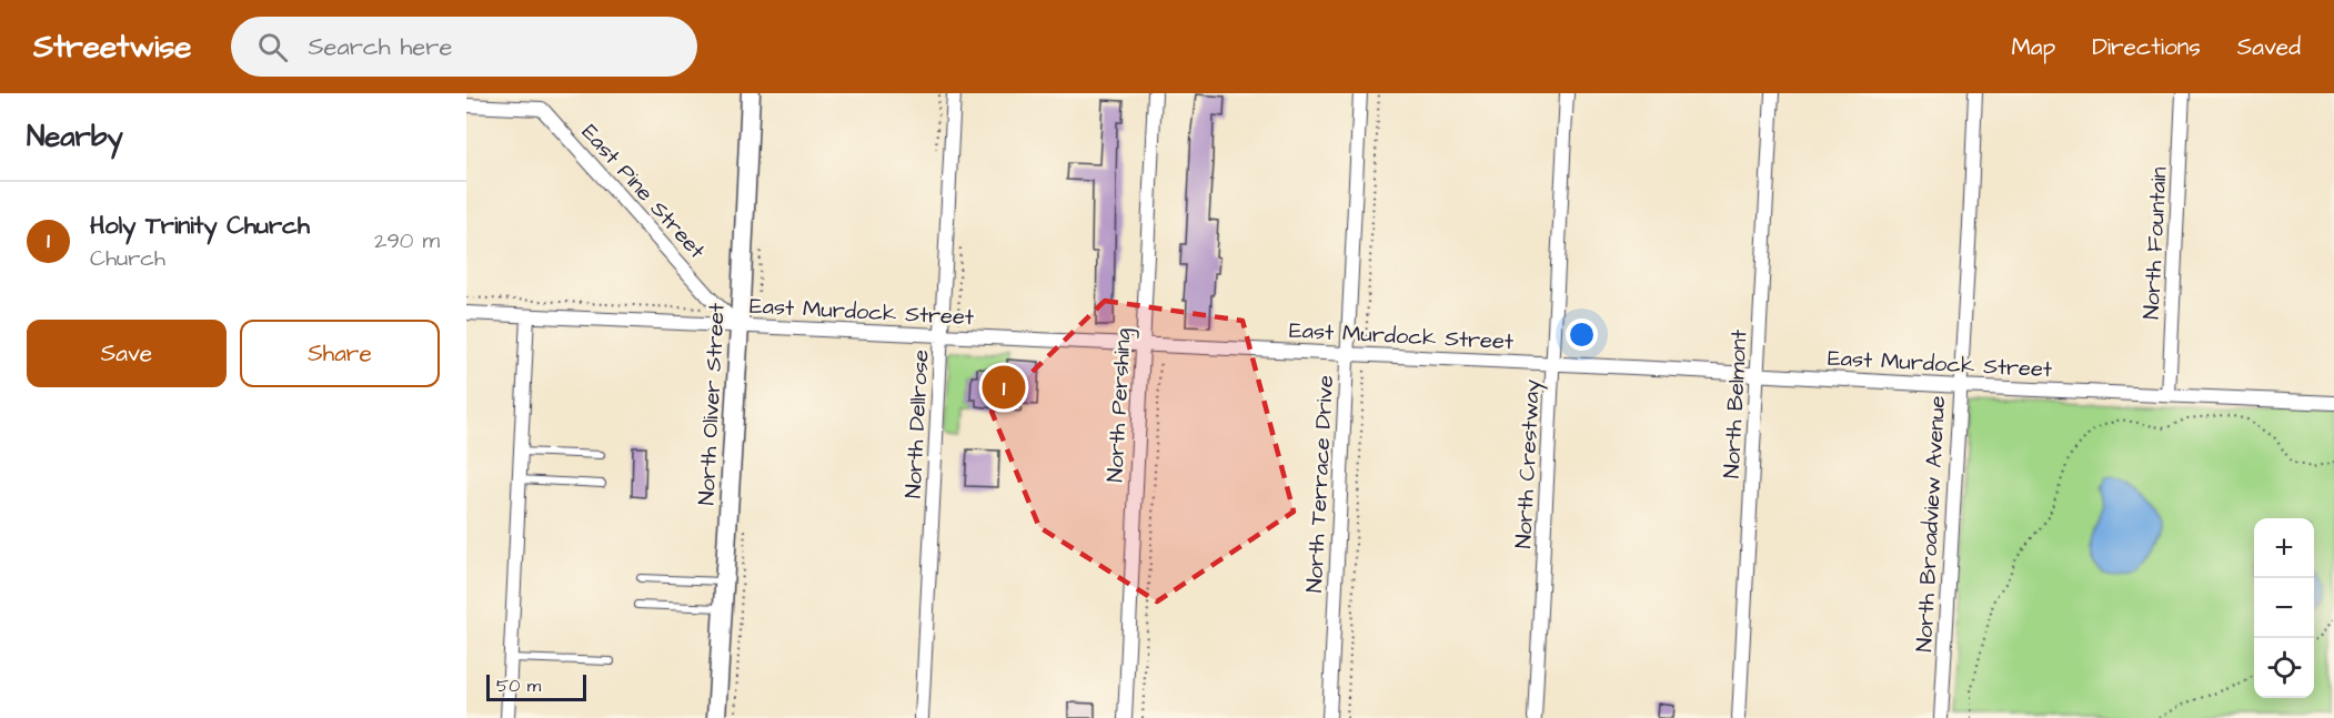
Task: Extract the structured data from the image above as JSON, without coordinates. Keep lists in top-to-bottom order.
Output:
{
  "streets": {
    "main road": ["North Oliver Street"],
    "street": [
      "East Pine Street",
      "North Fountain",
      "East Murdock Street",
      "North Belmont",
      "North Pershing",
      "North Dellrose",
      "North Crestway",
      "North Terrace Drive",
      "North Broadview Avenue"
    ]
  },
  "crossings": [
    ["East Pine Street", "East Murdock Street"],
    ["East Pine Street", "North Oliver Street"],
    ["North Fountain", "East Murdock Street"],
    ["East Murdock Street", "North Oliver Street"],
    ["East Murdock Street", "North Belmont"],
    ["East Murdock Street", "North Pershing"],
    ["East Murdock Street", "North Dellrose"],
    ["East Murdock Street", "North Crestway"],
    ["East Murdock Street", "North Terrace Drive"],
    ["East Murdock Street", "North Broadview Avenue"]
  ],
  "scale_bar": "50 m",
  "page": {
    "header": "Streetwise",
    "search": "Search here",
    "nav": ["Map", "Directions", "Saved"],
    "heading": "Nearby",
    "list": [
      {
        "mark": "1",
        "name": "Holy Trinity Church",
        "note": "Church",
        "value": "290 m"
      }
    ],
    "buttons": ["Save", "Share"],
    "pins": "1",
    "map_buttons": ["+", "−"],
    "scale": "50 m"
  }
}
